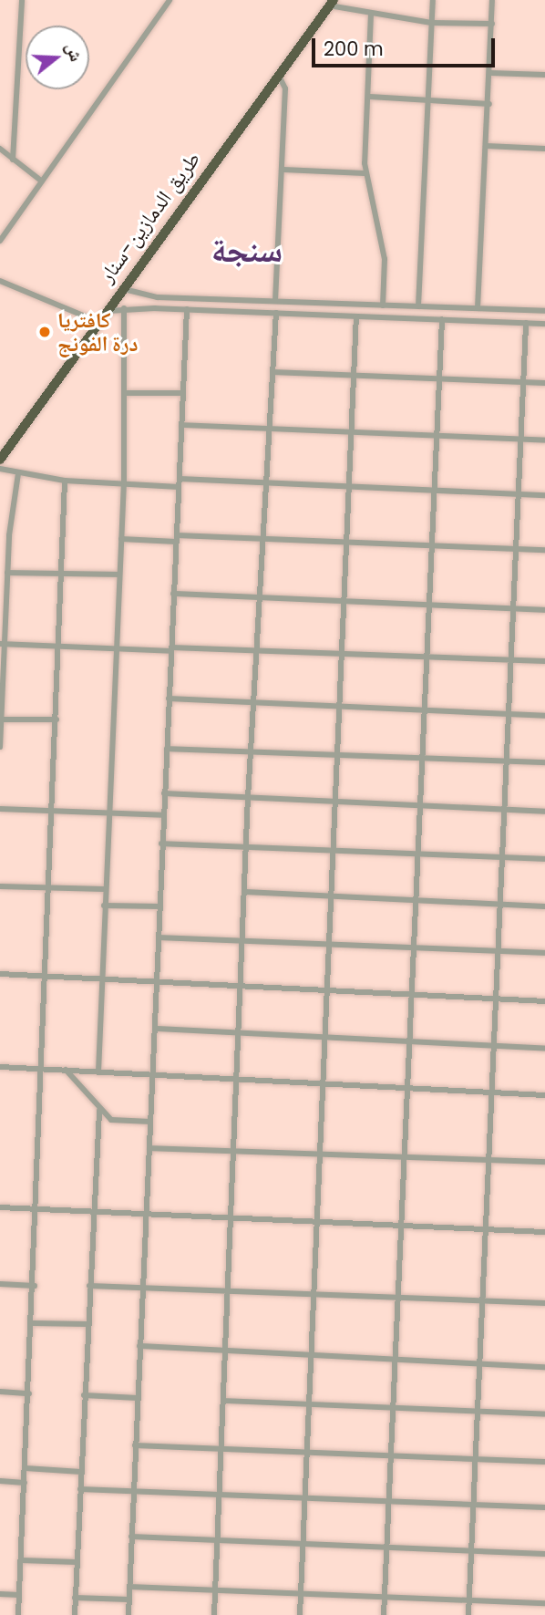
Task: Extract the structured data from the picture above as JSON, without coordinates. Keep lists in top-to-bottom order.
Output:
{
  "streets": {
    "highway": ["طريق الدمازين-سنار"]
  },
  "districts": ["سنجة"],
  "places": ["كافتريا درة الفونج"],
  "scale_bar": "200 m",
  "north": "right"
}
